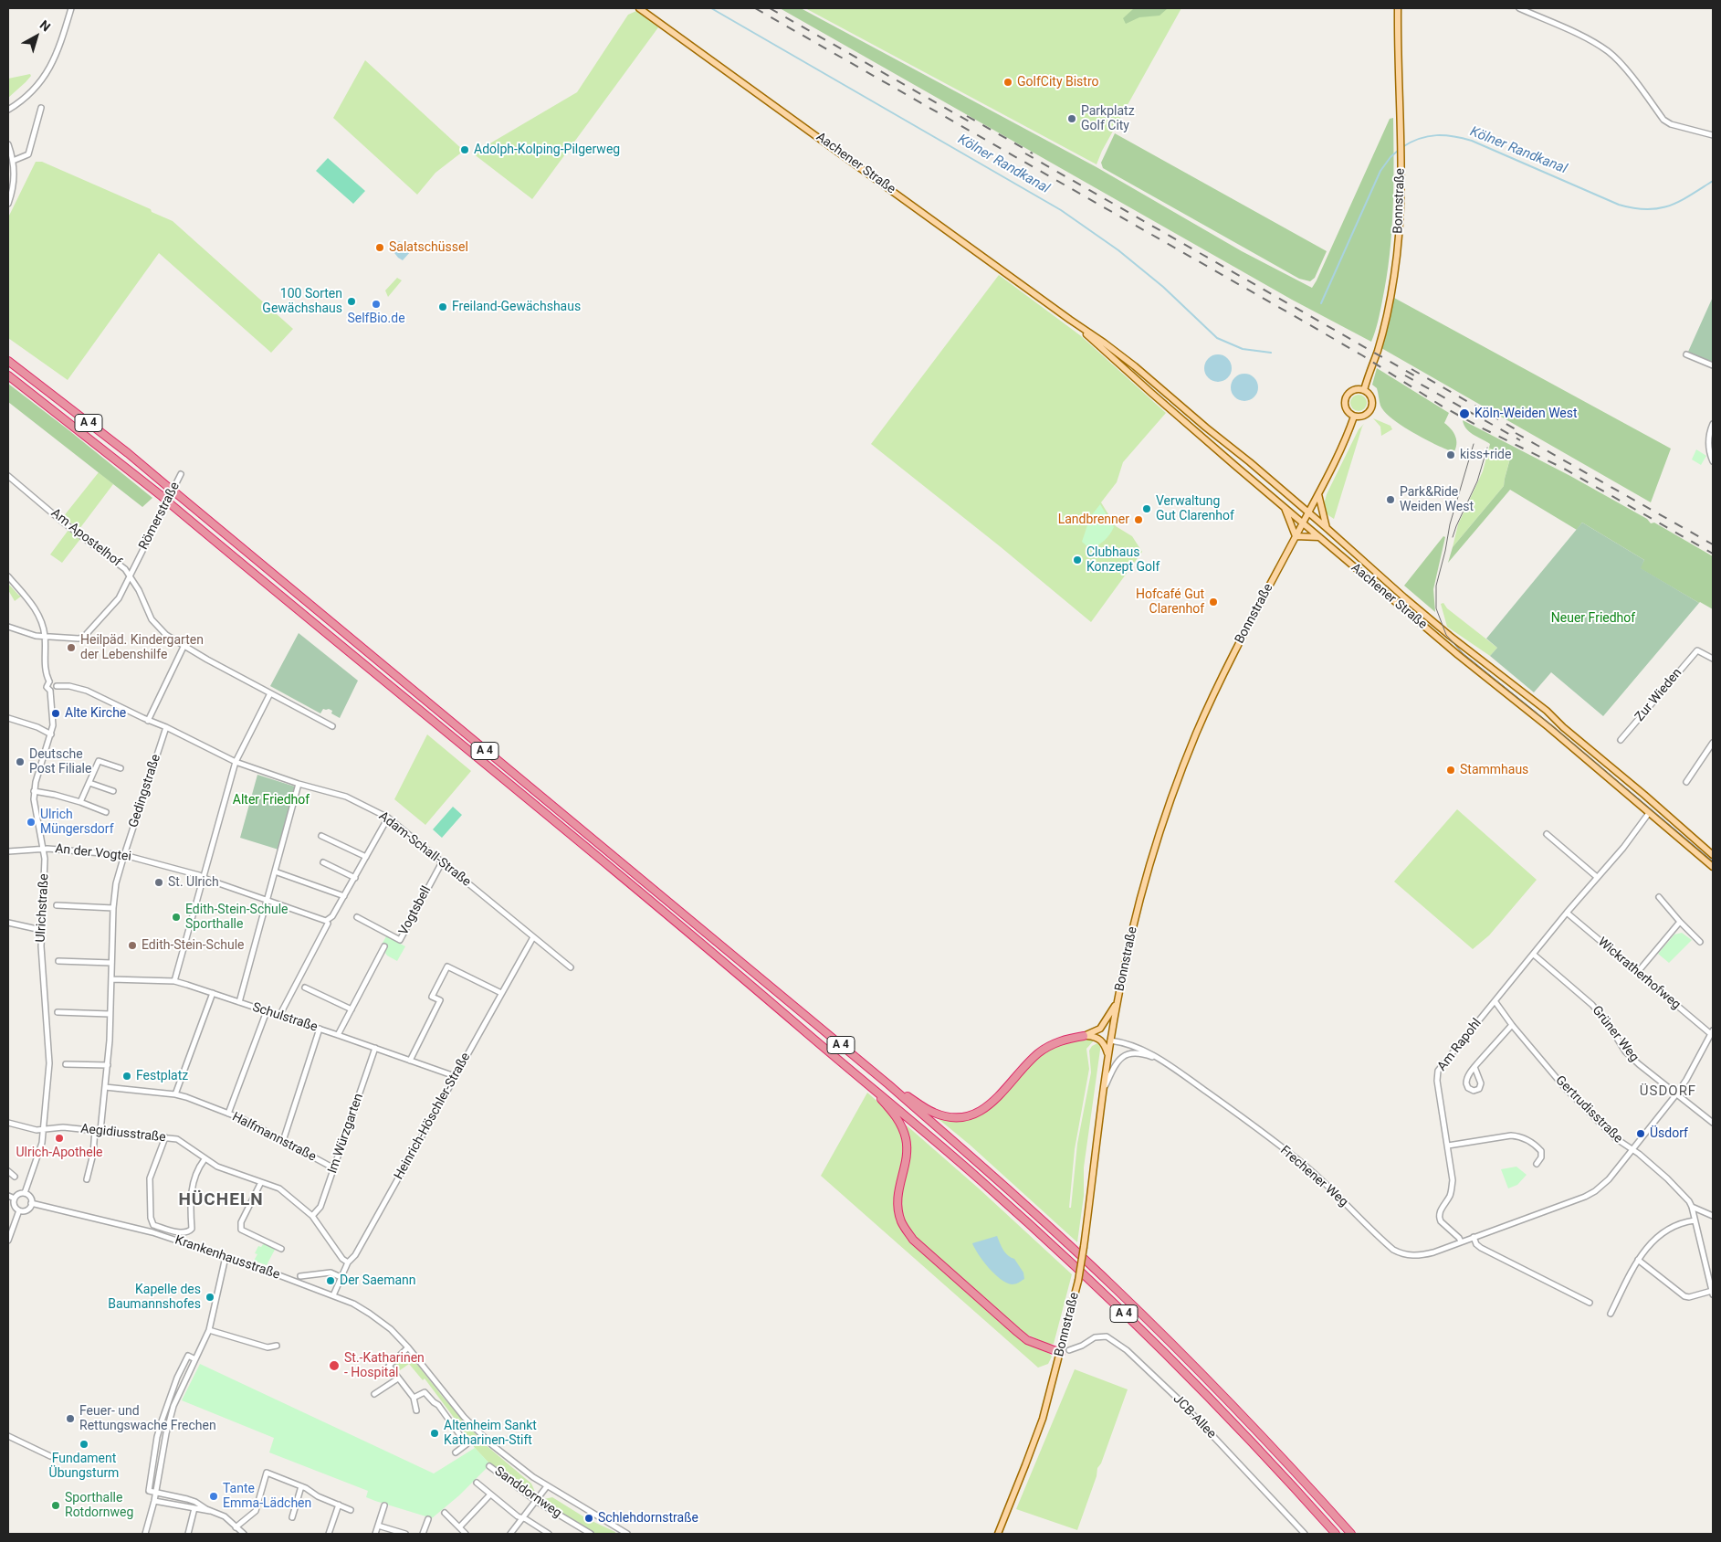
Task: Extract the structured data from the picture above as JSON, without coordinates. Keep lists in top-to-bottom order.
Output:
{
  "streets": {
    "highway": ["A 4"],
    "main road": ["Aachener Straße", "Bonnstraße"],
    "street": [
      "Römerstraße",
      "Am Apostelhof",
      "Zur Wieden",
      "Gedingstraße",
      "Adam-Schall-Straße",
      "An der Vogtei",
      "Ulrichstraße",
      "Vogtsbell",
      "Wickratherhofweg",
      "Schulstraße",
      "Grüner Weg",
      "Am Rapohl",
      "Gertrudisstraße",
      "Heinrich-Höschler-Straße",
      "Aegidiusstraße",
      "Im Würzgarten",
      "Halfmannstraße",
      "Frechener Weg",
      "Krankenhausstraße",
      "JCB-Allee",
      "Sanddornweg"
    ]
  },
  "crossings": [
    ["Aachener Straße", "Bonnstraße"],
    ["Aachener Straße", "Am Rapohl"],
    ["Bonnstraße", "Frechener Weg"],
    ["Römerstraße", "Am Apostelhof"],
    ["Gedingstraße", "Adam-Schall-Straße"],
    ["Gedingstraße", "An der Vogtei"],
    ["Gedingstraße", "Schulstraße"],
    ["Gedingstraße", "Aegidiusstraße"],
    ["Gedingstraße", "Halfmannstraße"],
    ["Adam-Schall-Straße", "An der Vogtei"],
    ["Adam-Schall-Straße", "Ulrichstraße"],
    ["Adam-Schall-Straße", "Vogtsbell"],
    ["Adam-Schall-Straße", "Heinrich-Höschler-Straße"],
    ["An der Vogtei", "Ulrichstraße"],
    ["Ulrichstraße", "Aegidiusstraße"],
    ["Ulrichstraße", "Krankenhausstraße"],
    ["Wickratherhofweg", "Am Rapohl"],
    ["Wickratherhofweg", "Frechener Weg"],
    ["Schulstraße", "Heinrich-Höschler-Straße"],
    ["Schulstraße", "Im Würzgarten"],
    ["Grüner Weg", "Am Rapohl"],
    ["Grüner Weg", "Frechener Weg"],
    ["Am Rapohl", "Gertrudisstraße"],
    ["Am Rapohl", "Frechener Weg"],
    ["Gertrudisstraße", "Frechener Weg"],
    ["Heinrich-Höschler-Straße", "Aegidiusstraße"],
    ["Heinrich-Höschler-Straße", "Krankenhausstraße"],
    ["Aegidiusstraße", "Im Würzgarten"],
    ["Im Würzgarten", "Halfmannstraße"]
  ],
  "districts": ["ÜSDORF", "HÜCHELN"],
  "water": ["Kölner Randkanal"],
  "parks": ["Neuer Friedhof", "Alter Friedhof"],
  "places": [
    "GolfCity Bistro",
    "Parkplatz Golf City",
    "Adolph-Kolping-Pilgerweg",
    "Salatschüssel",
    "100 Sorten Gewächshaus",
    "SelfBio.de",
    "Freiland-Gewächshaus",
    "Köln-Weiden West",
    "kiss+ride",
    "Park&Ride Weiden West",
    "Verwaltung Gut Clarenhof",
    "Landbrenner",
    "Clubhaus Konzept Golf",
    "Hofcafé Gut Clarenhof",
    "Heilpäd. Kindergarten der Lebenshilfe",
    "Alte Kirche",
    "Deutsche Post Filiale",
    "Stammhaus",
    "Ulrich Müngersdorf",
    "St. Ulrich",
    "Edith-Stein-Schule Sporthalle",
    "Edith-Stein-Schule",
    "Festplatz",
    "Üsdorf",
    "Ulrich-Apothele",
    "Der Saemann",
    "Kapelle des Baumannshofes",
    "St.-Katharinen - Hospital",
    "Feuer- und Rettungswache Frechen",
    "Altenheim Sankt Katharinen-Stift",
    "Fundament Übungsturm",
    "Tante Emma-Lädchen",
    "Sporthalle Rotdornweg",
    "Schlehdornstraße"
  ],
  "north": "top right"
}
